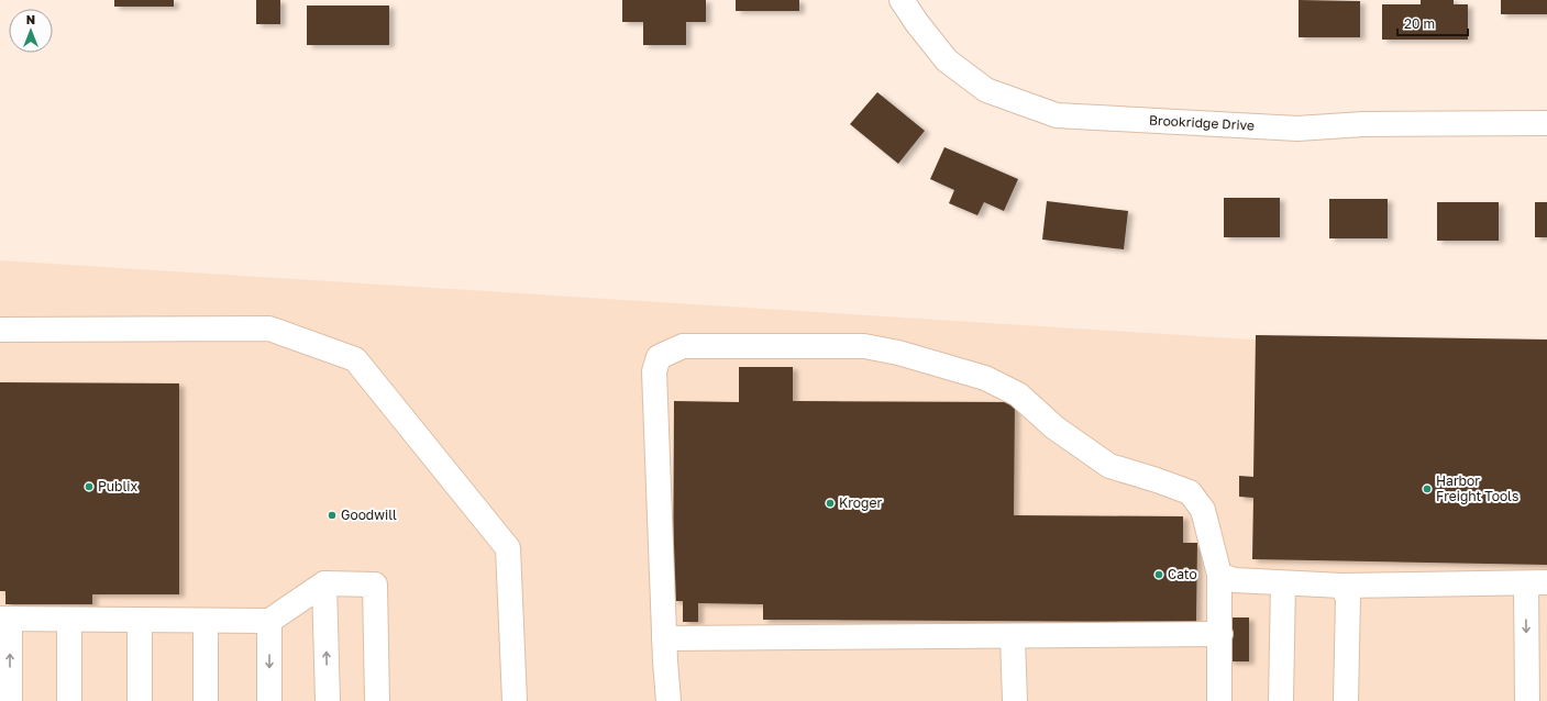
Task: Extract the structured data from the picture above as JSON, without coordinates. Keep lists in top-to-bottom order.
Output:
{
  "streets": {
    "street": ["Brookridge Drive"]
  },
  "places": [
    "Publix",
    "Harbor Freight Tools",
    "Kroger",
    "Goodwill",
    "Cato"
  ],
  "scale_bar": "20 m",
  "north": "top"
}
